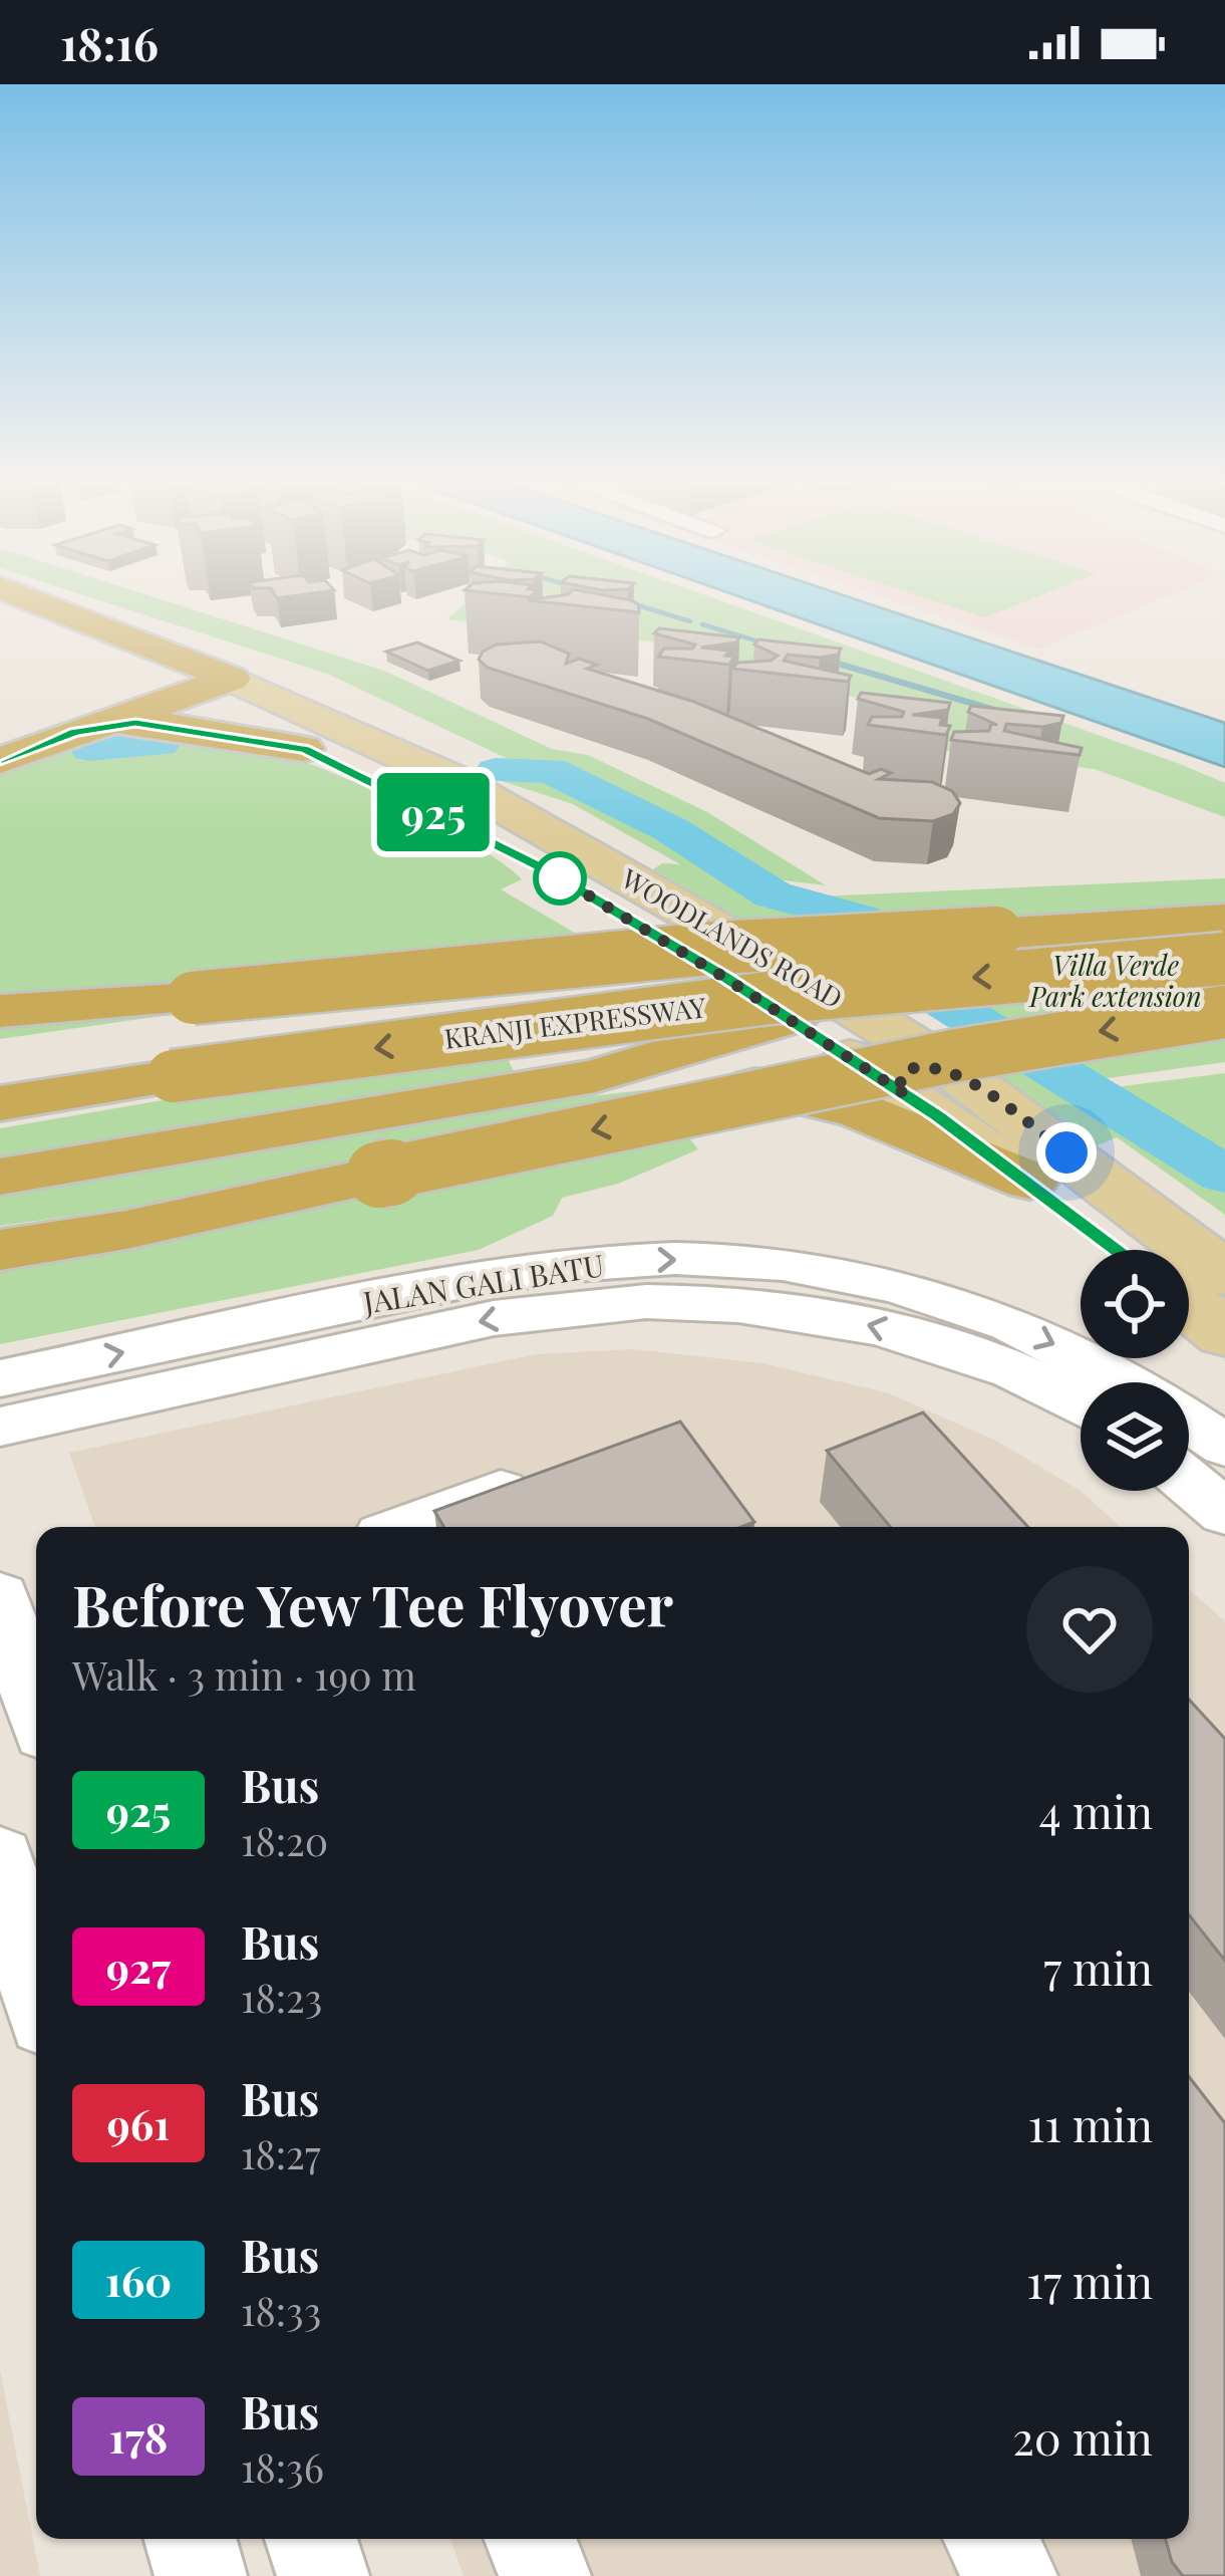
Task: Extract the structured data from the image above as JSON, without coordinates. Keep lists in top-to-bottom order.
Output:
{
  "streets": {
    "highway": ["WOODLANDS ROAD", "KRANJI EXPRESSWAY"],
    "street": ["JALAN GALI BATU"]
  },
  "parks": ["Villa Verde Park extension"],
  "lines": ["bus line 925"],
  "page": {
    "status": "18:16",
    "on_map": "925",
    "heading": ["Before Yew Tee Flyover", "Walk · 3 min · 190 m"],
    "list": [
      {
        "mark": "925",
        "name": "Bus",
        "note": "18:20",
        "value": "4 min"
      },
      {
        "mark": "927",
        "name": "Bus",
        "note": "18:23",
        "value": "7 min"
      },
      {
        "mark": "961",
        "name": "Bus",
        "note": "18:27",
        "value": "11 min"
      },
      {
        "mark": "160",
        "name": "Bus",
        "note": "18:33",
        "value": "17 min"
      },
      {
        "mark": "178",
        "name": "Bus",
        "note": "18:36",
        "value": "20 min"
      }
    ]
  }
}
